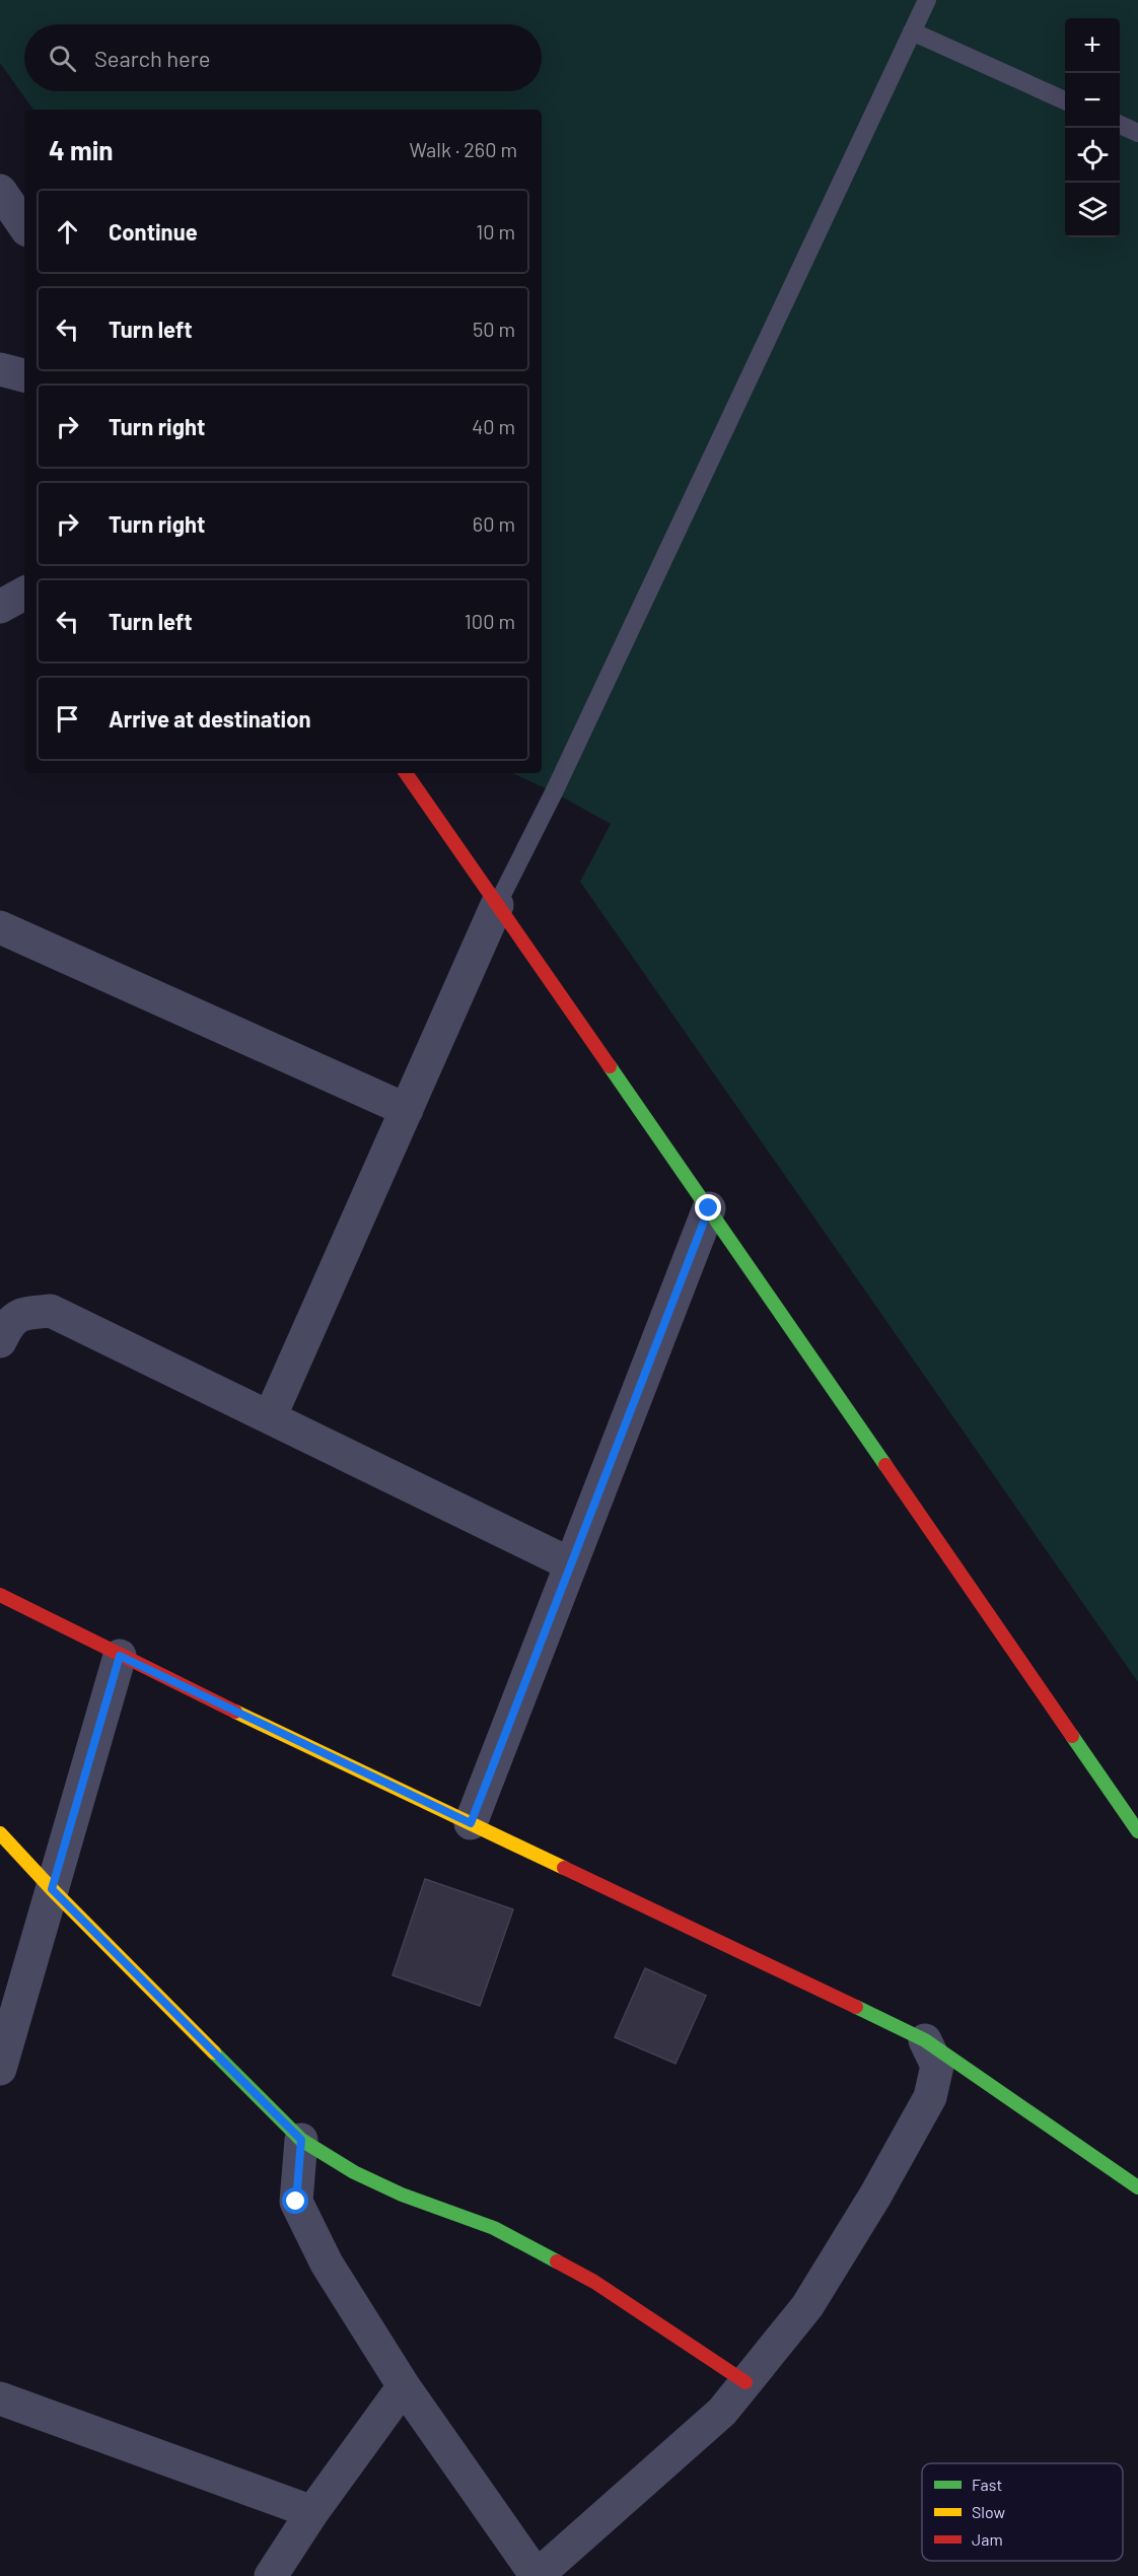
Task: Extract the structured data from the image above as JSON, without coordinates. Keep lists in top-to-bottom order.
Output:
{
  "legend": ["Fast", "Slow", "Jam"],
  "page": {
    "map_buttons": ["+", "−"],
    "search": "Search here",
    "heading": ["4 min", "Walk · 260 m"],
    "list": [
      ["Continue", "10 m"],
      ["Turn left", "50 m"],
      ["Turn right", "40 m"],
      ["Turn right", "60 m"],
      ["Turn left", "100 m"],
      "Arrive at destination"
    ]
  }
}
